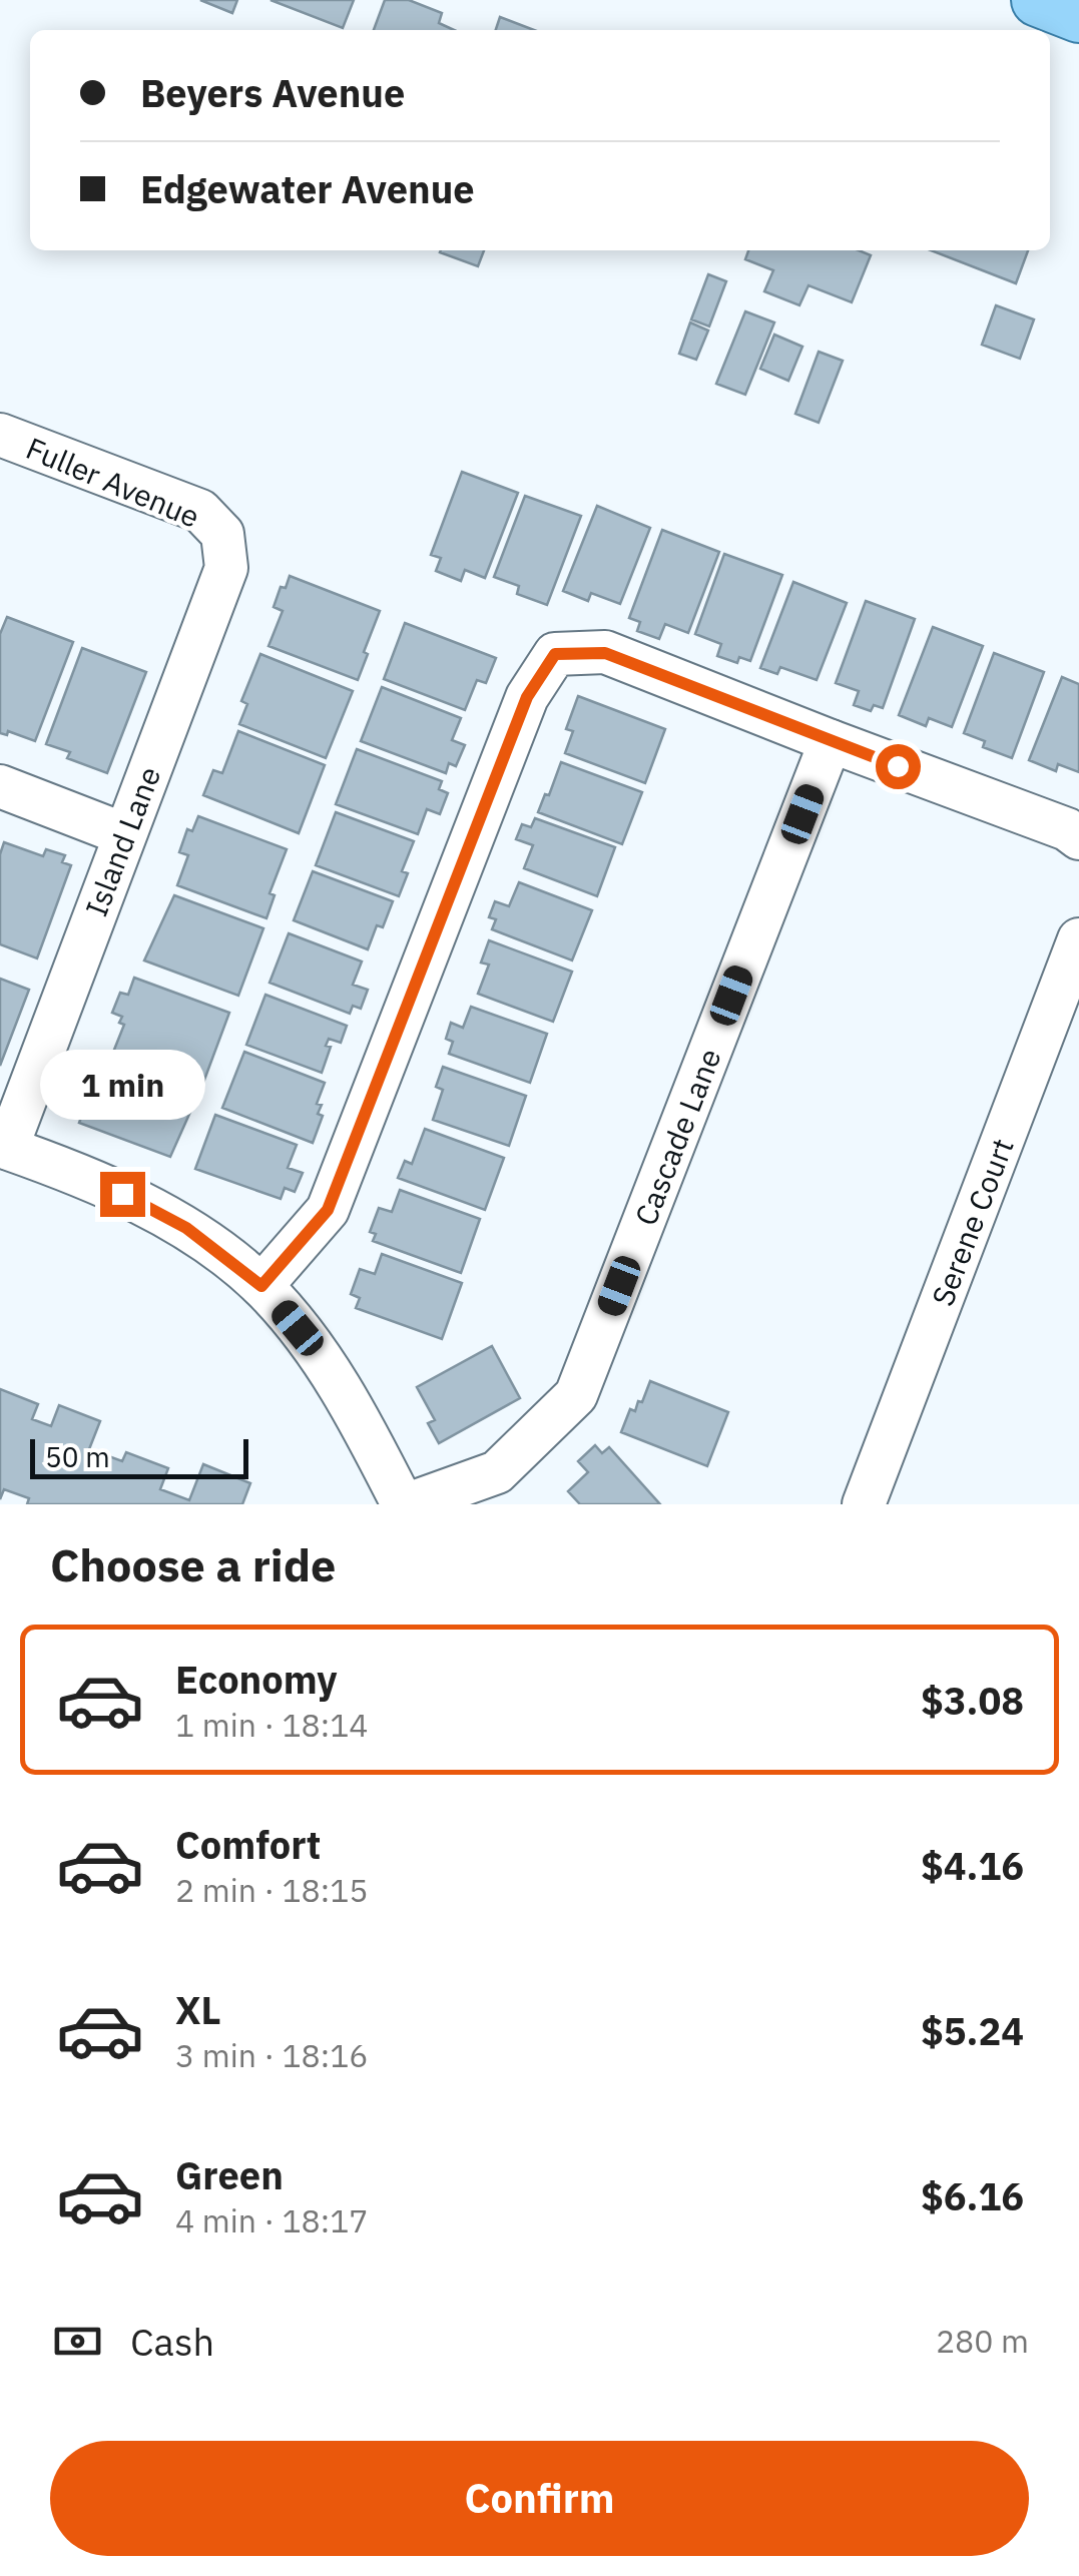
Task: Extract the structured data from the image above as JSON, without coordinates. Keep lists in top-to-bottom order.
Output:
{
  "streets": {
    "street": [
      "Fuller Avenue",
      "Island Lane",
      "Cascade Lane",
      "Serene Court"
    ]
  },
  "crossings": [
    ["Fuller Avenue", "Island Lane"]
  ],
  "scale_bar": "50 m",
  "page": {
    "banner": ["Beyers Avenue", "Edgewater Avenue"],
    "bubble": "1 min",
    "scale": "50 m",
    "heading": "Choose a ride",
    "list": [
      {
        "name": "Economy",
        "note": "1 min · 18:14",
        "value": "$3.08"
      },
      {
        "name": "Comfort",
        "note": "2 min · 18:15",
        "value": "$4.16"
      },
      {
        "name": "XL",
        "note": "3 min · 18:16",
        "value": "$5.24"
      },
      {
        "name": "Green",
        "note": "4 min · 18:17",
        "value": "$6.16"
      }
    ],
    "pay": ["Cash", "280 m"],
    "buttons": "Confirm"
  }
}
